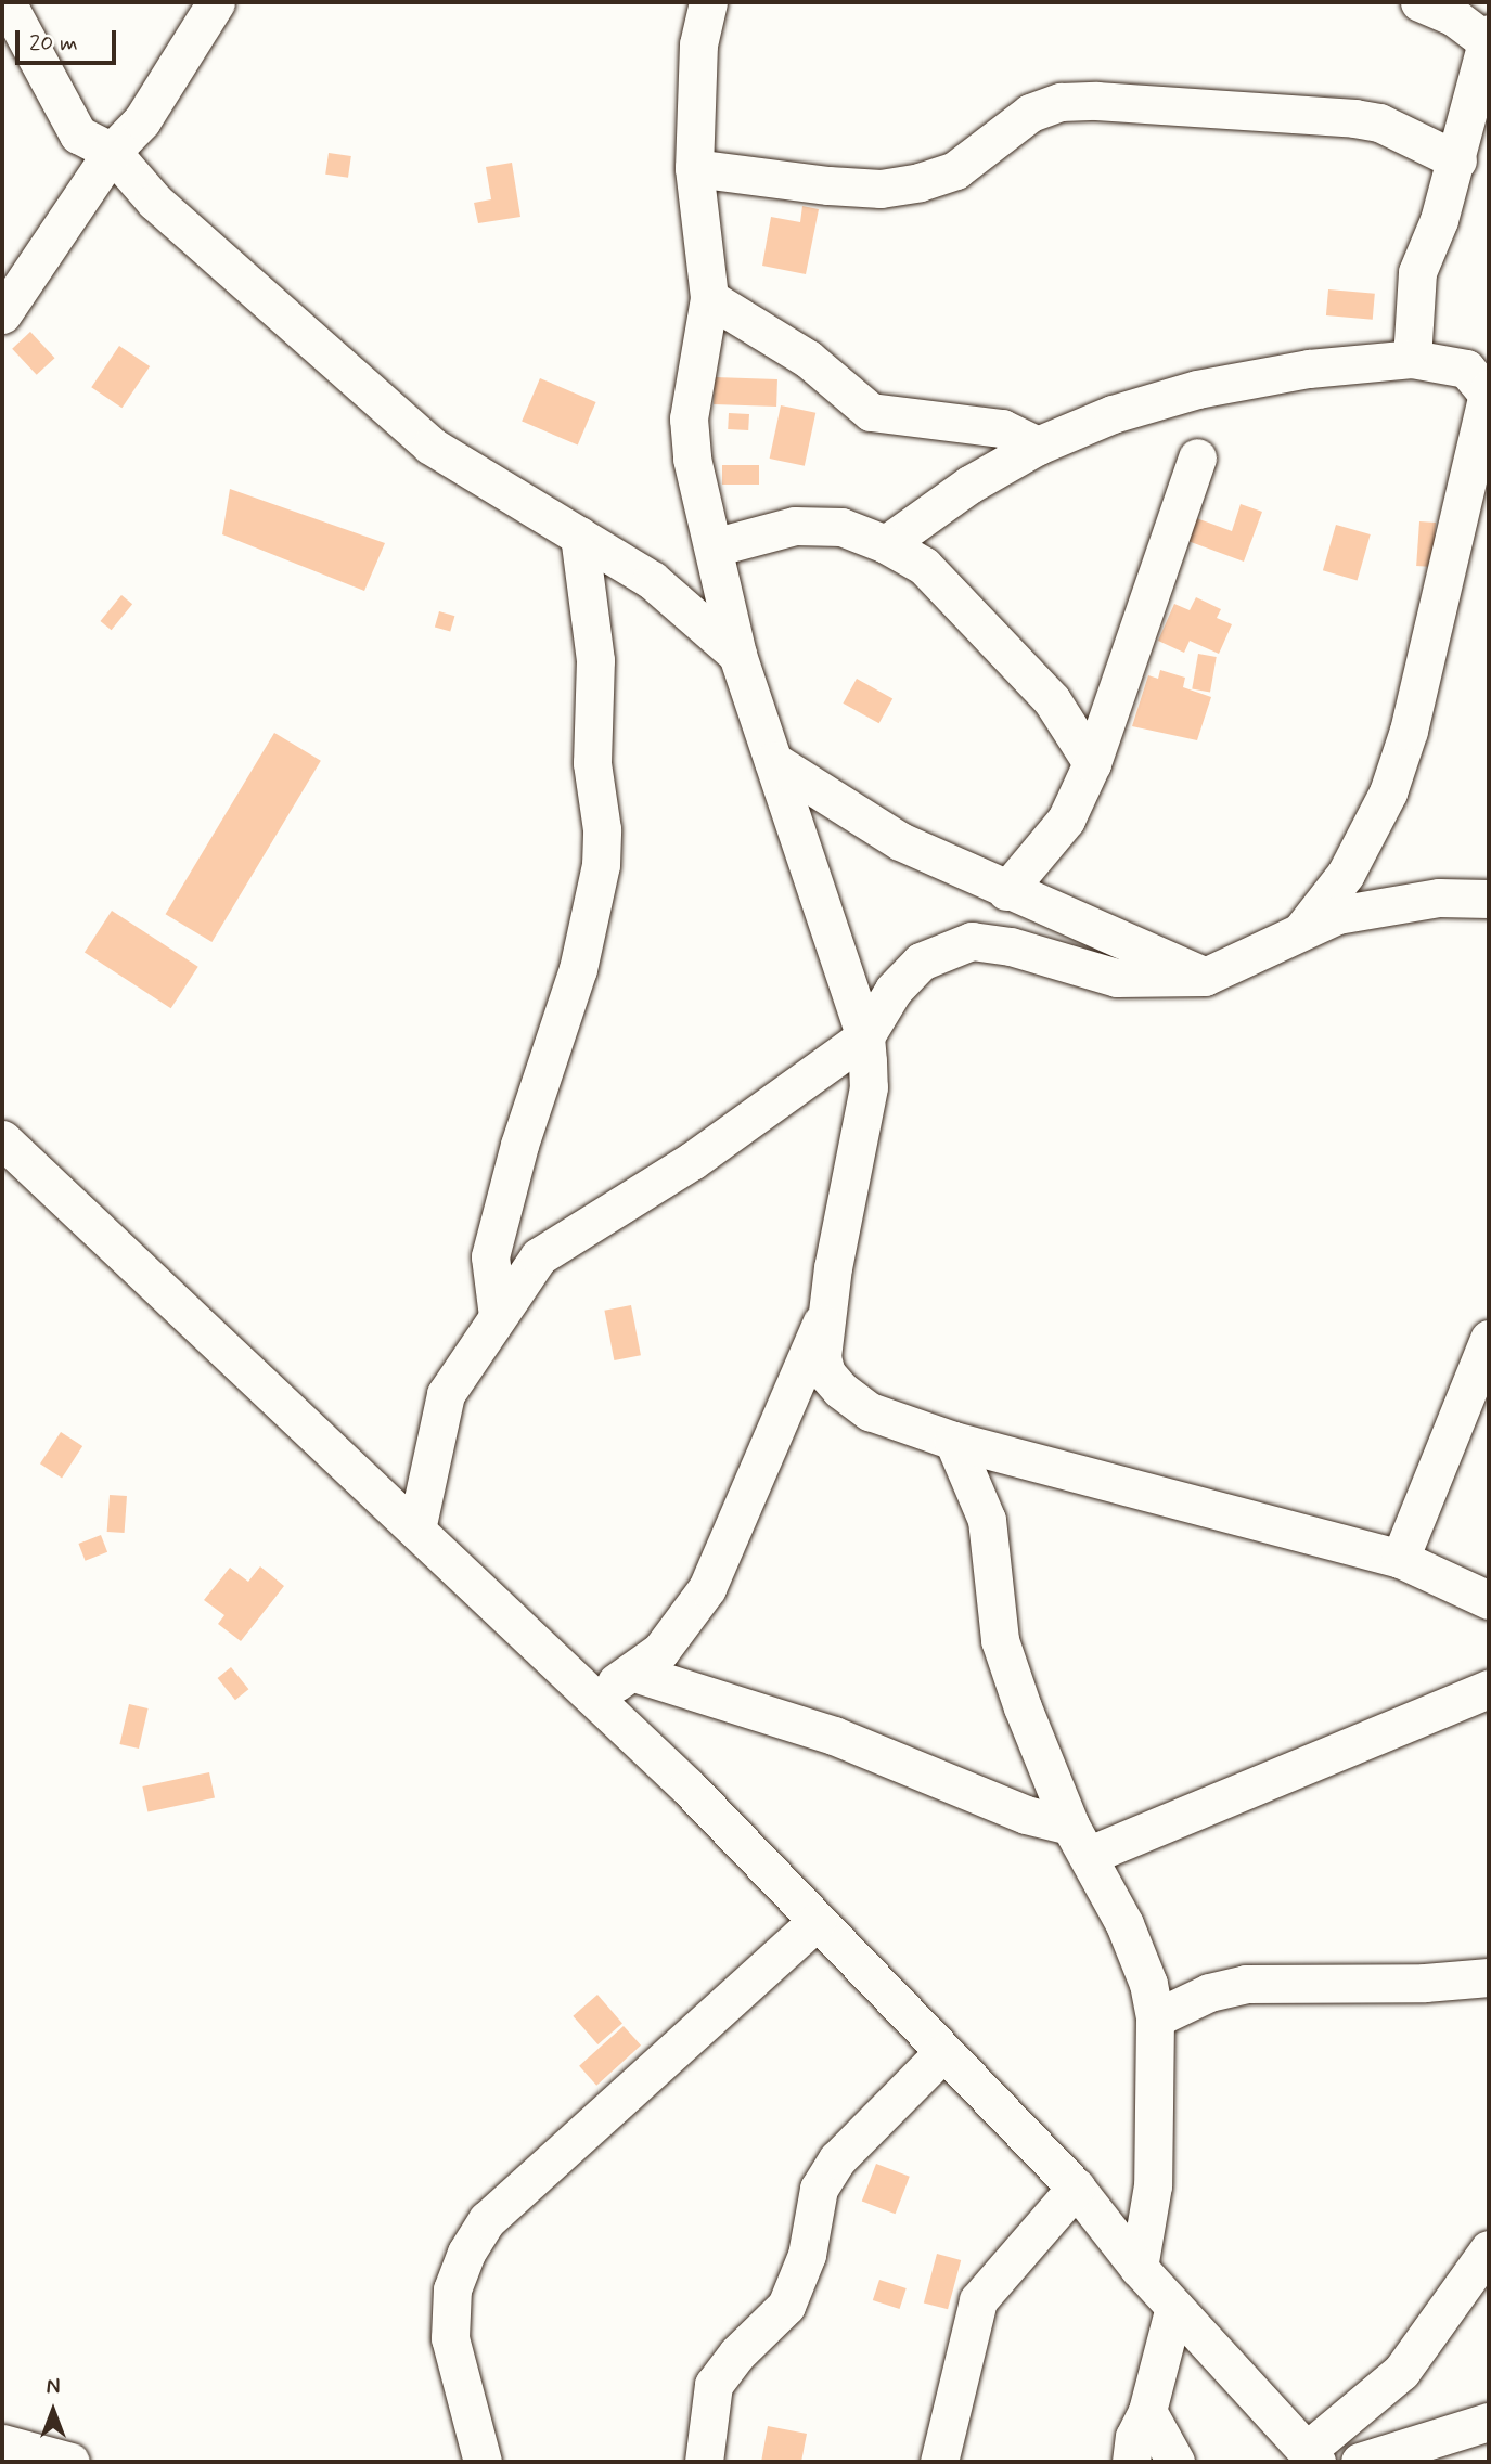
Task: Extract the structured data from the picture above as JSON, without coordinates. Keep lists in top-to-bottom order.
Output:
{
  "scale_bar": "20 m",
  "north": "top"
}
